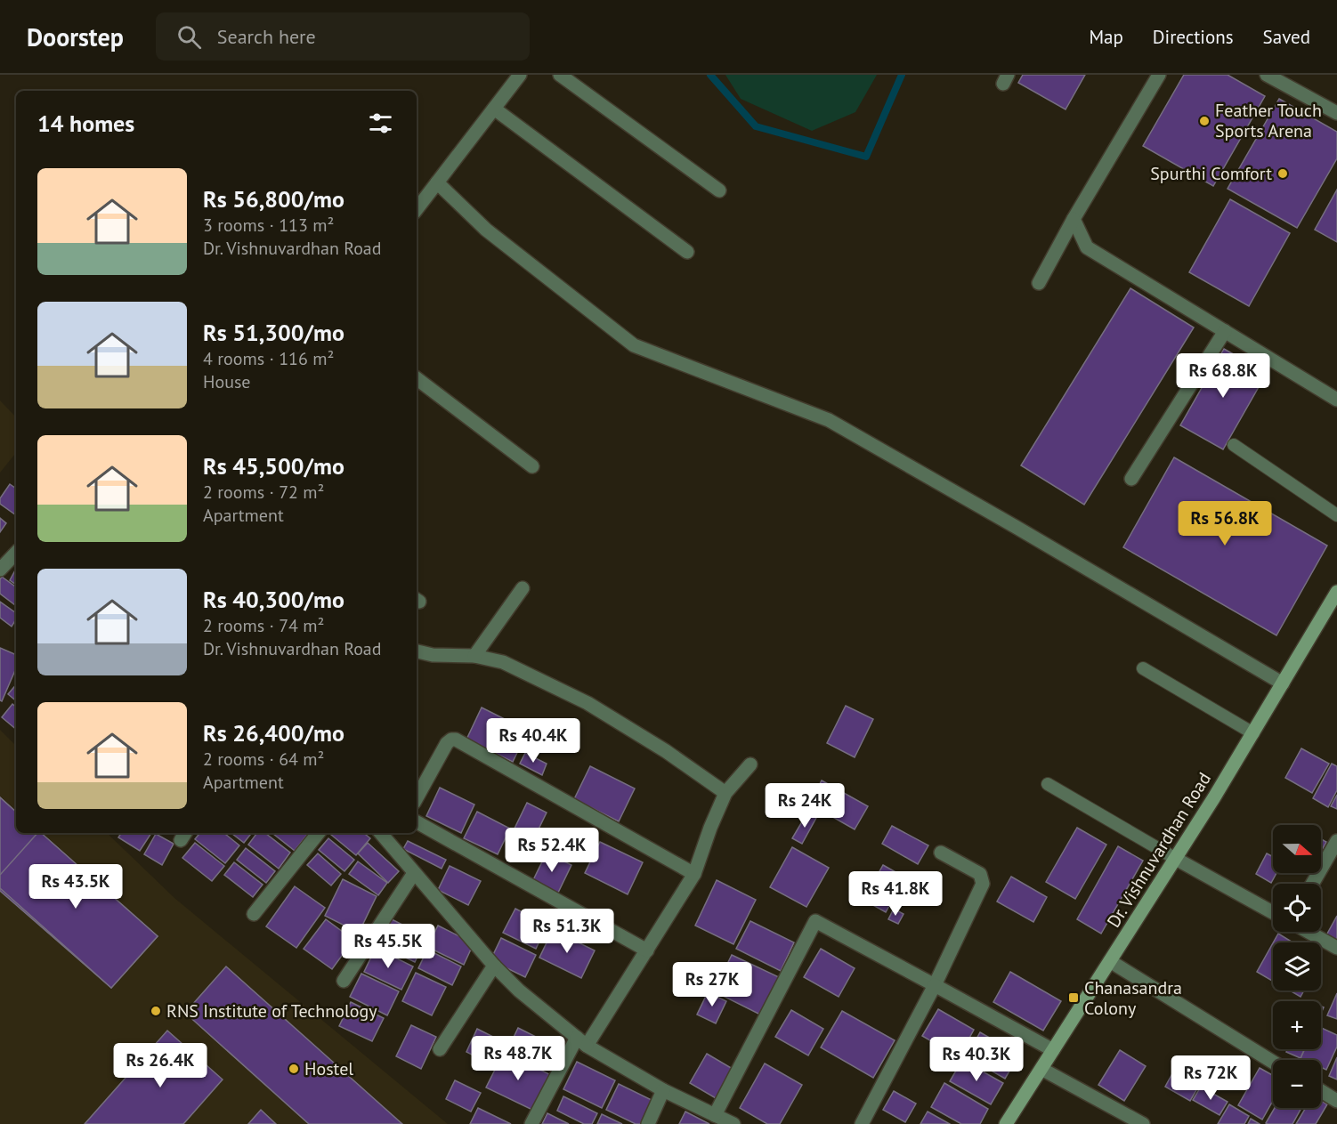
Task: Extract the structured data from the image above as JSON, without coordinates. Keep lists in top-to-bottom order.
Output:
{
  "streets": {
    "main road": ["Dr. Vishnuvardhan Road"]
  },
  "places": {
    "other": [
      "Feather Touch Sports Arena",
      "Spurthi Comfort",
      "RNS Institute of Technology",
      "Hostel"
    ],
    "transit": ["Chanasandra Colony"]
  },
  "north": "right",
  "page": {
    "header": "Doorstep",
    "search": "Search here",
    "nav": ["Map", "Directions", "Saved"],
    "heading": "14 homes",
    "list": [
      {
        "name": "Rs 56,800/mo",
        "note": "3 rooms · 113 m² · Dr. Vishnuvardhan Road"
      },
      {
        "name": "Rs 51,300/mo",
        "note": "4 rooms · 116 m² · House"
      },
      {
        "name": "Rs 45,500/mo",
        "note": "2 rooms · 72 m² · Apartment"
      },
      {
        "name": "Rs 40,300/mo",
        "note": "2 rooms · 74 m² · Dr. Vishnuvardhan Road"
      },
      {
        "name": "Rs 26,400/mo",
        "note": "2 rooms · 64 m² · Apartment"
      }
    ],
    "price": [
      "Rs 68.8K",
      "Rs 56.8K",
      "Rs 40.4K",
      "Rs 24K",
      "Rs 52.4K",
      "Rs 43.5K",
      "Rs 41.8K",
      "Rs 51.3K",
      "Rs 45.5K",
      "Rs 27K",
      "Rs 48.7K",
      "Rs 40.3K",
      "Rs 26.4K",
      "Rs 72K"
    ],
    "map_buttons": ["+", "−"]
  }
}
